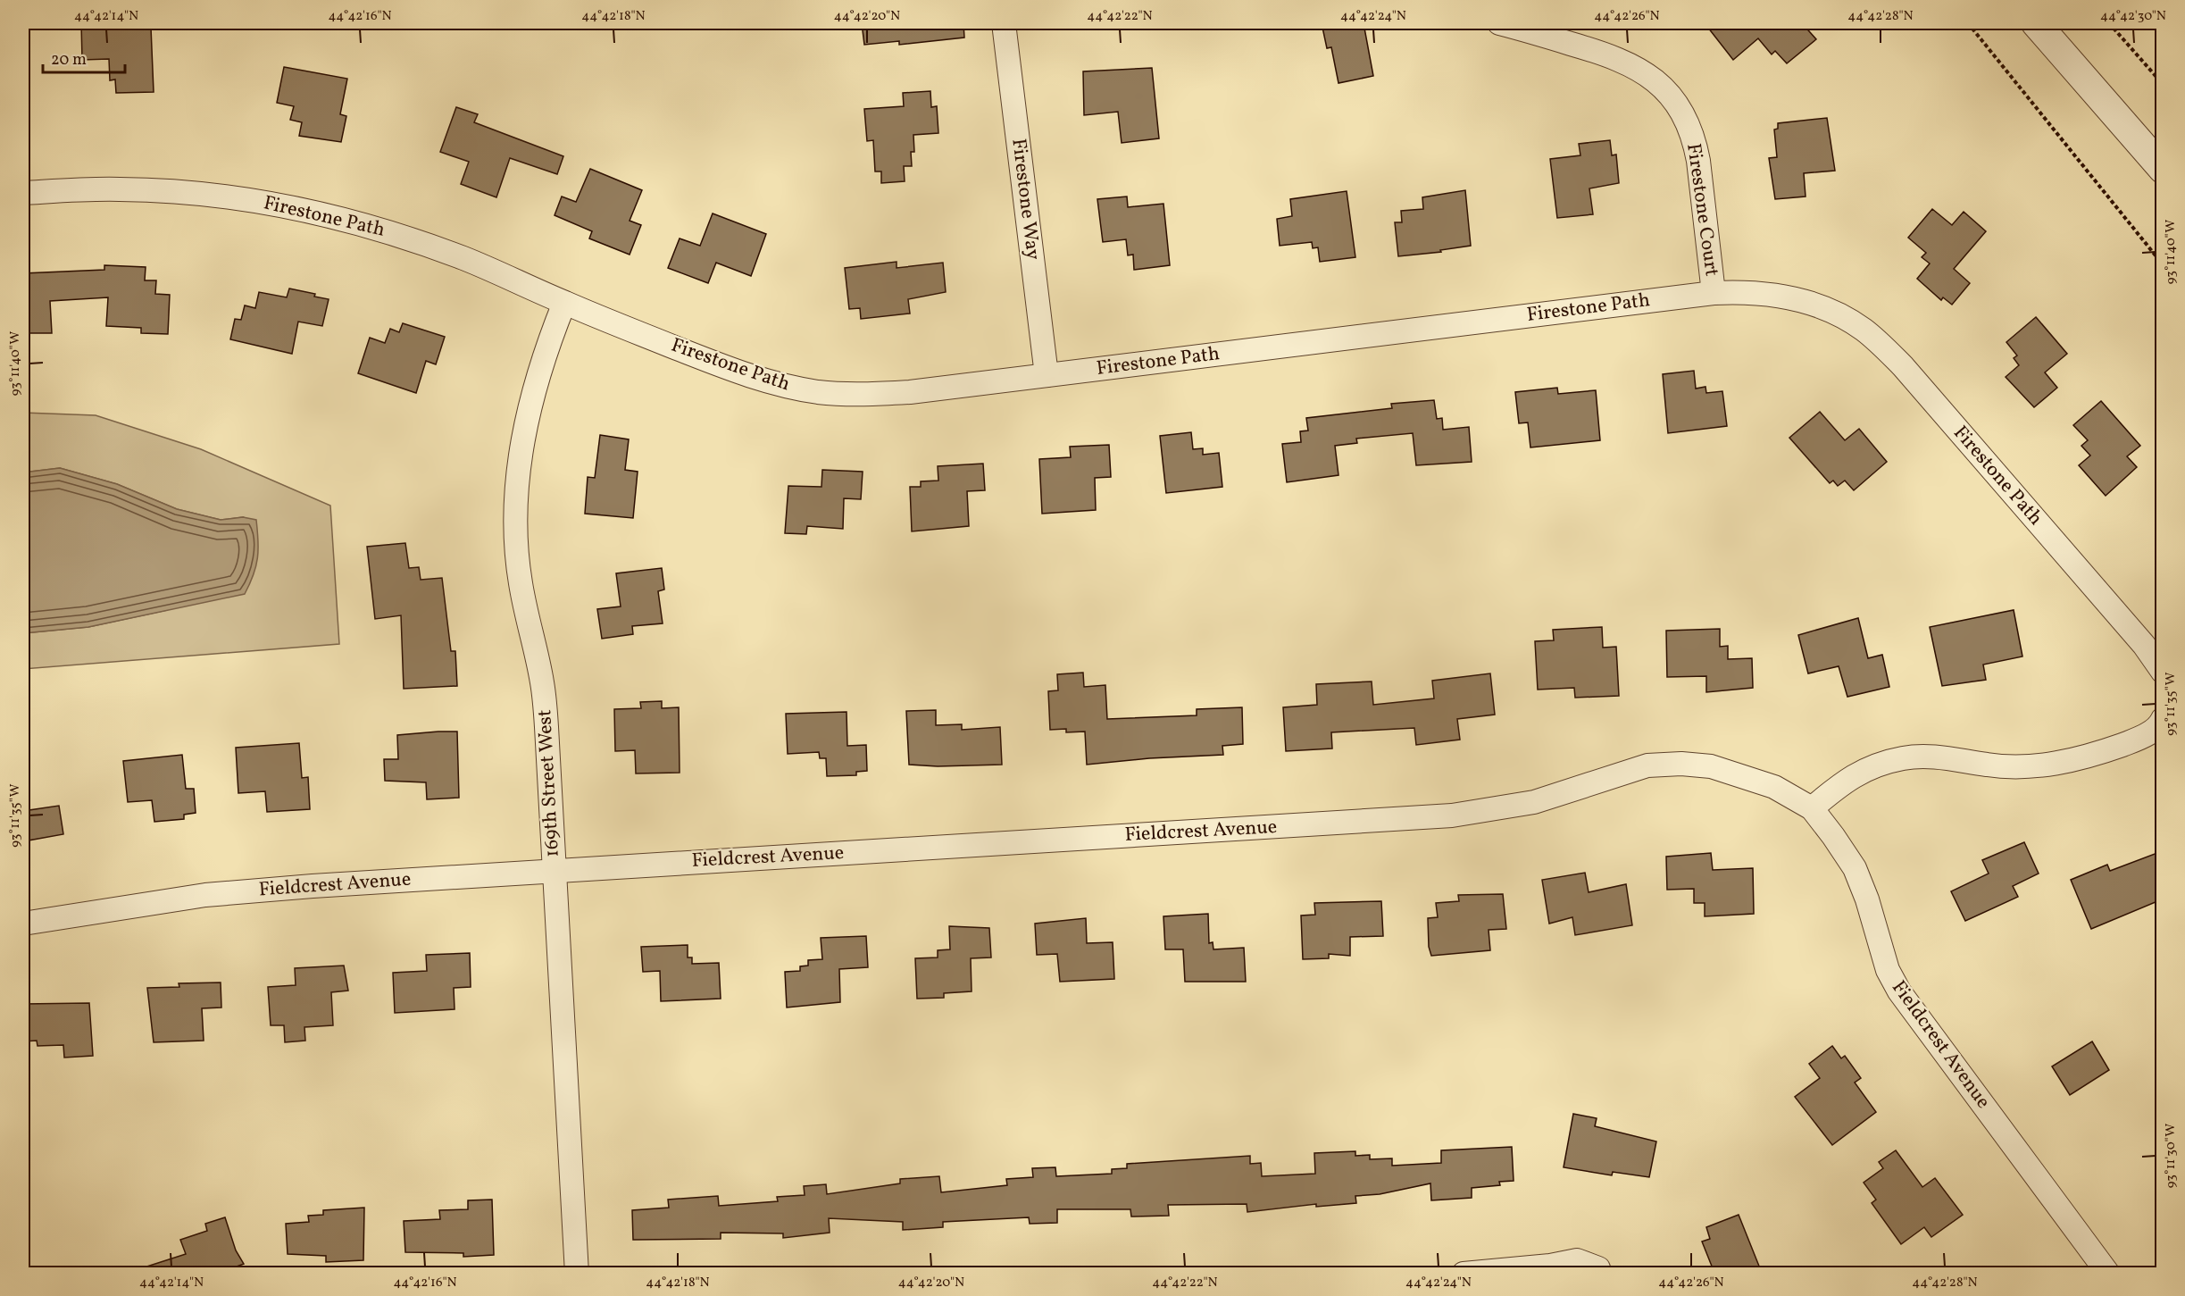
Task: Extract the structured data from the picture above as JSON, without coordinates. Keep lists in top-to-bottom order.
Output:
{
  "streets": {
    "street": [
      "Firestone Way",
      "Firestone Court",
      "Firestone Path",
      "169th Street West",
      "Fieldcrest Avenue"
    ]
  },
  "crossings": [
    ["Firestone Way", "Firestone Path"],
    ["Firestone Court", "Firestone Path"],
    ["Firestone Path", "169th Street West"],
    ["169th Street West", "Fieldcrest Avenue"]
  ],
  "scale_bar": "20 m",
  "coordinates": [
    "44°42'14\"N",
    "44°42'16\"N",
    "44°42'18\"N",
    "44°42'20\"N",
    "44°42'22\"N",
    "44°42'24\"N",
    "44°42'26\"N",
    "44°42'28\"N",
    "44°42'30\"N",
    "93°11'40\"W",
    "93°11'35\"W",
    "93°11'30\"W"
  ]
}
